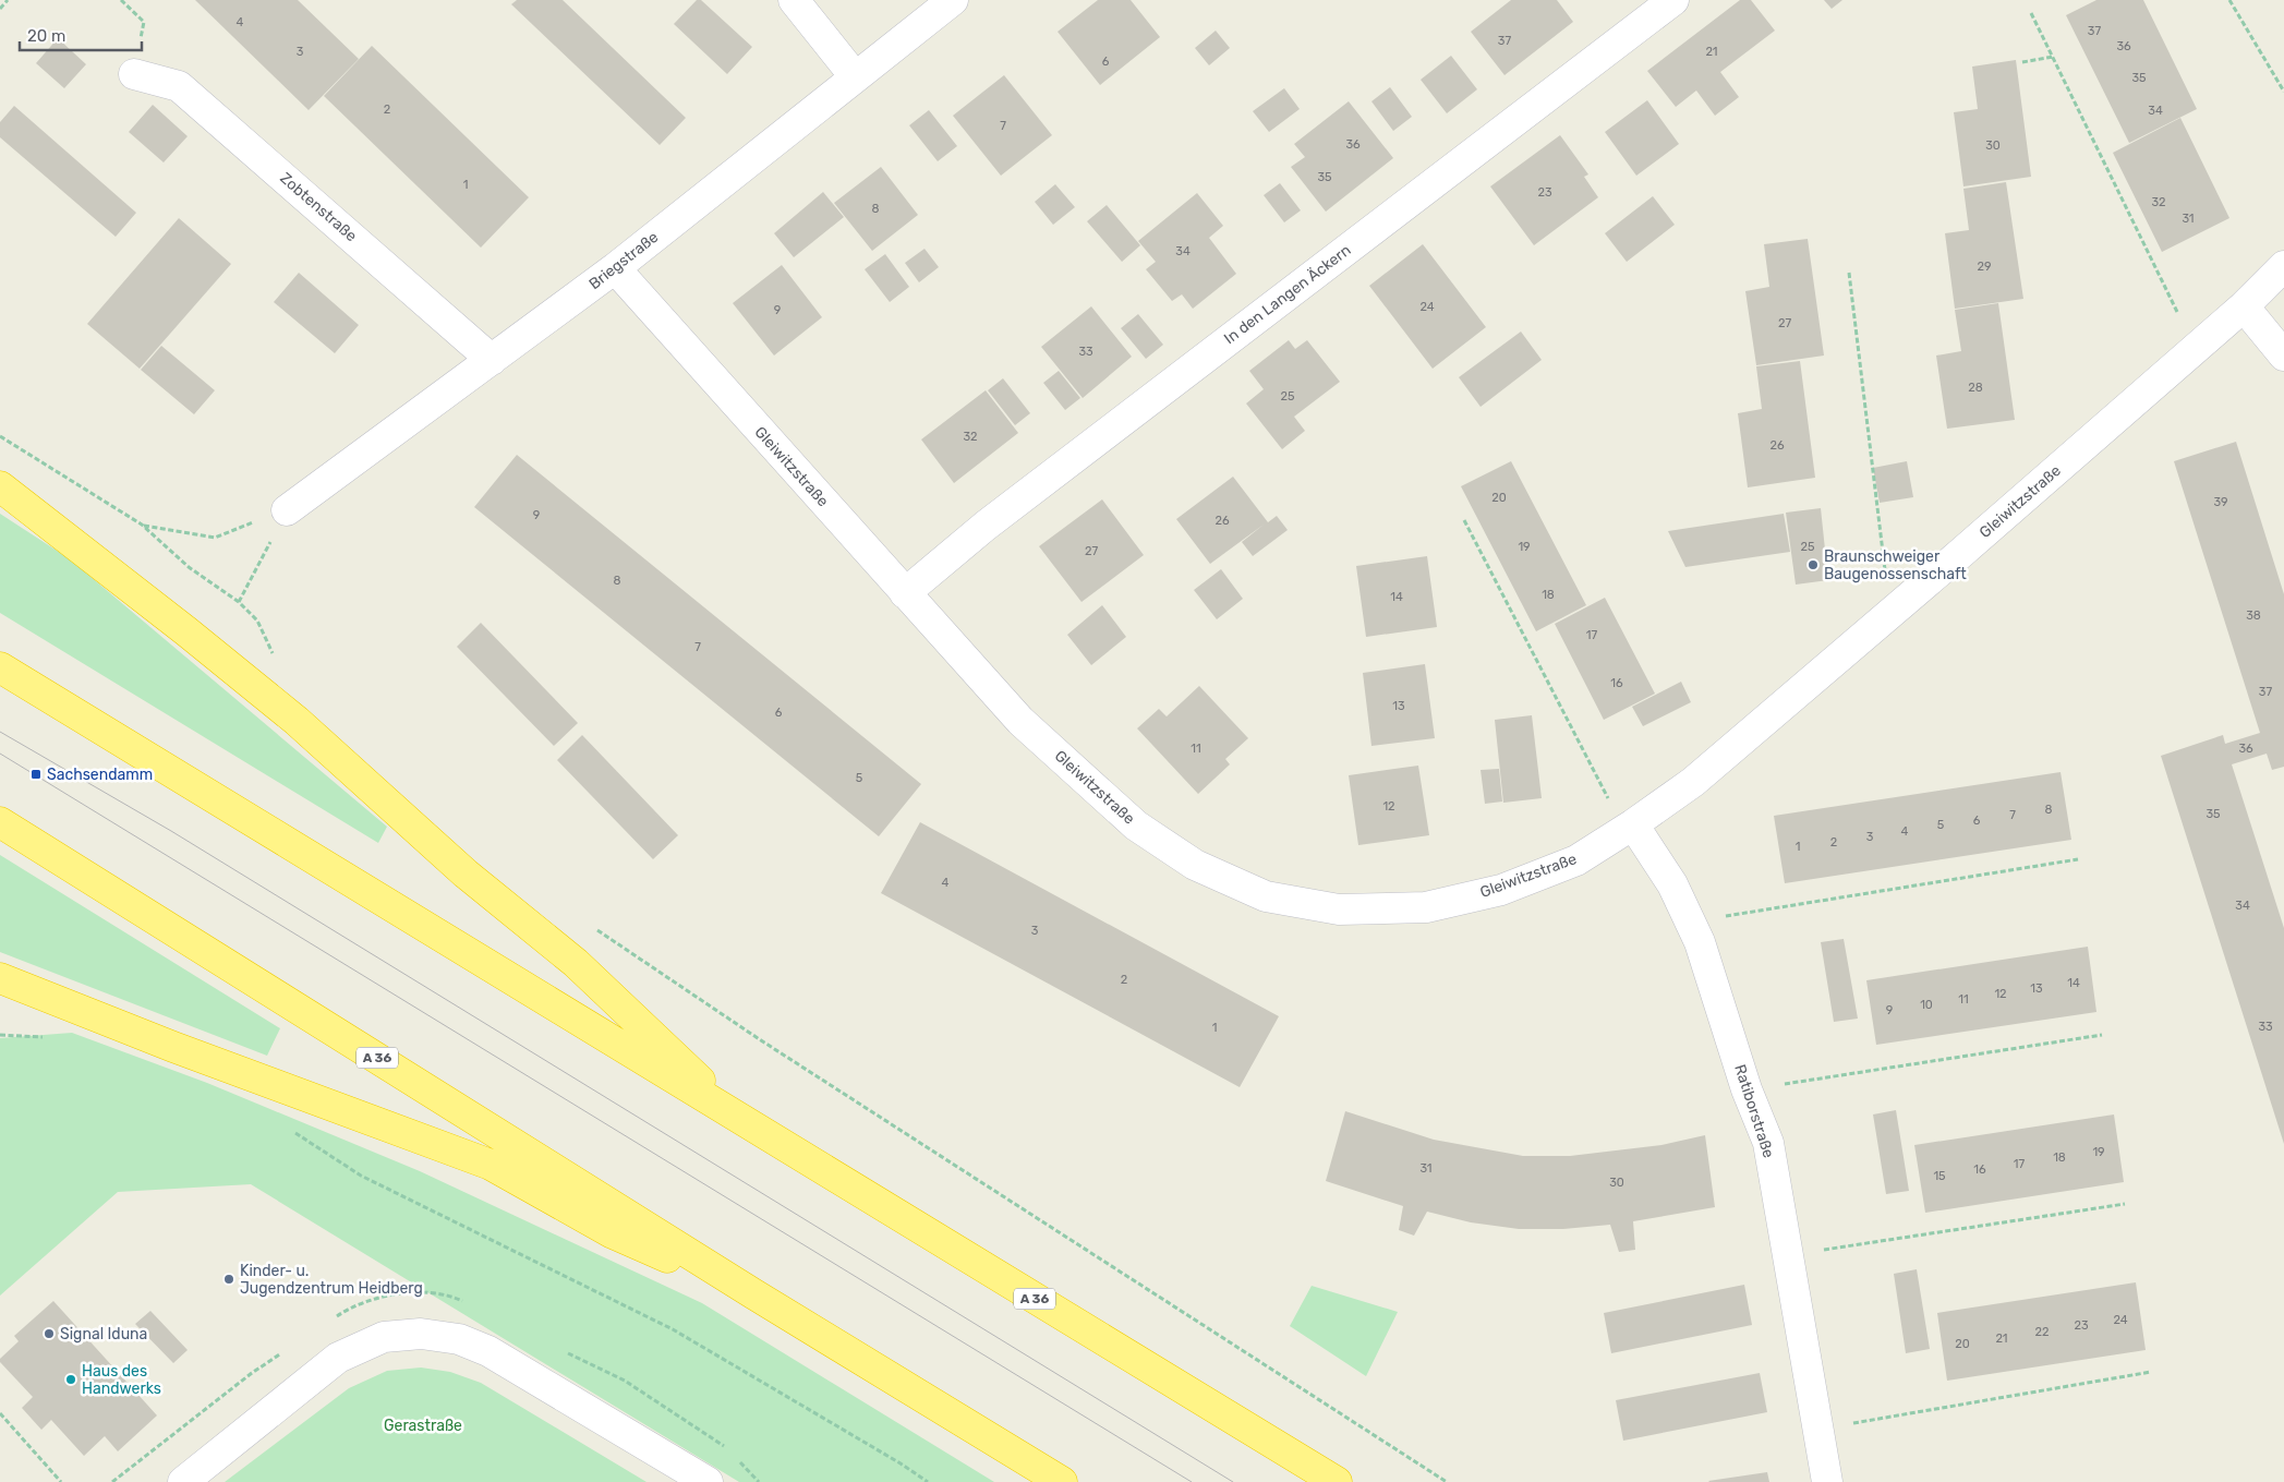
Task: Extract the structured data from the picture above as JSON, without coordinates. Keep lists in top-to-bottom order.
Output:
{
  "streets": {
    "highway": ["A 36"],
    "street": [
      "Zobtenstraße",
      "Briegstraße",
      "In den Langen Äckern",
      "Gleiwitzstraße",
      "Ratiborstraße"
    ]
  },
  "crossings": [
    ["Zobtenstraße", "Briegstraße"],
    ["Briegstraße", "Gleiwitzstraße"],
    ["In den Langen Äckern", "Gleiwitzstraße"],
    ["Gleiwitzstraße", "Ratiborstraße"]
  ],
  "parks": ["Gerastraße"],
  "places": {
    "other": [
      "Braunschweiger Baugenossenschaft",
      "Kinder- u. Jugendzentrum Heidberg",
      "Signal Iduna",
      "Haus des Handwerks"
    ],
    "transit": ["Sachsendamm"]
  },
  "house_numbers": [
    "4",
    "37",
    "37",
    "36",
    "3",
    "21",
    "6",
    "35",
    "2",
    "34",
    "7",
    "36",
    "30",
    "35",
    "1",
    "23",
    "32",
    "8",
    "31",
    "34",
    "29",
    "24",
    "9",
    "27",
    "33",
    "28",
    "25",
    "32",
    "26",
    "20",
    "39",
    "9",
    "26",
    "19",
    "25",
    "27",
    "8",
    "18",
    "14",
    "38",
    "17",
    "7",
    "16",
    "37",
    "13",
    "6",
    "11",
    "36",
    "5",
    "12",
    "8",
    "35",
    "7",
    "6",
    "5",
    "4",
    "3",
    "2",
    "1",
    "4",
    "34",
    "3",
    "2",
    "14",
    "13",
    "12",
    "11",
    "10",
    "9",
    "33",
    "1",
    "19",
    "18",
    "17",
    "31",
    "16",
    "15",
    "30",
    "24",
    "23",
    "22",
    "21",
    "20"
  ],
  "scale_bar": "20 m"
}
